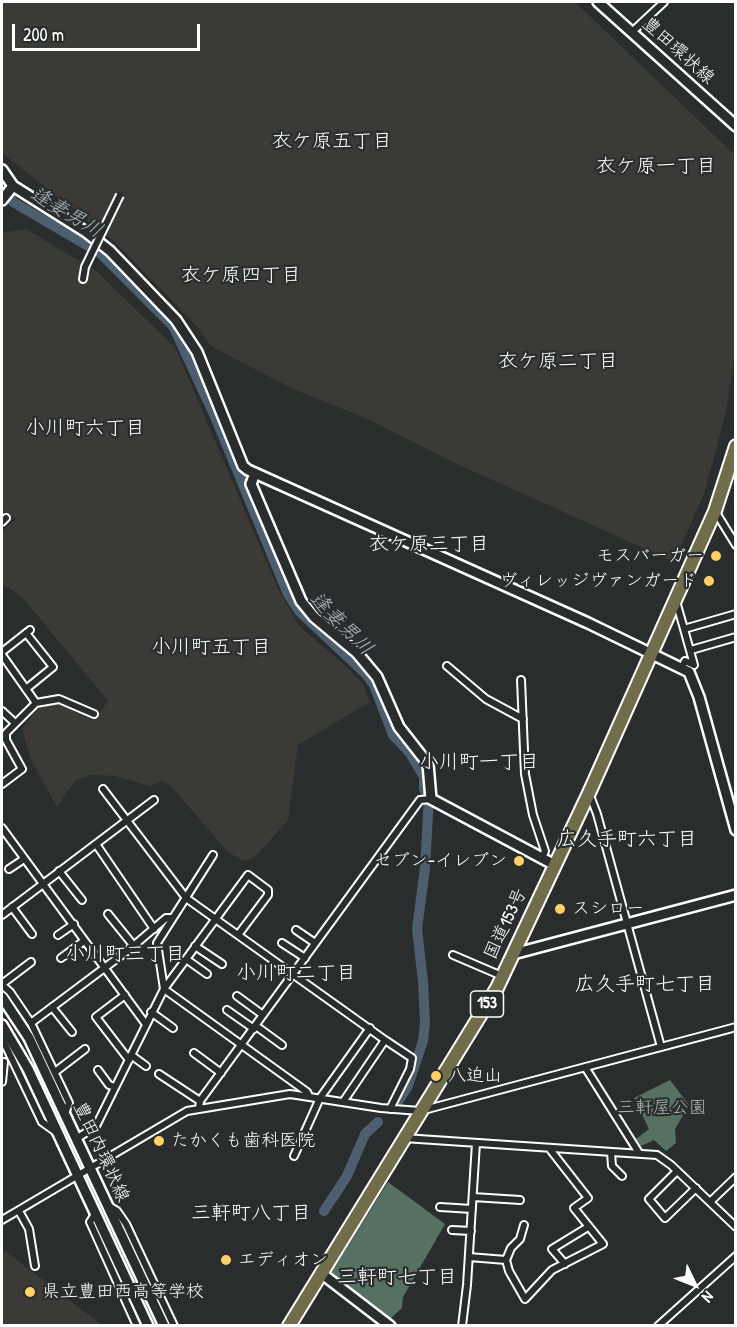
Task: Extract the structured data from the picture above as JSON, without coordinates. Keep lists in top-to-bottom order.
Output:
{
  "streets": {
    "highway": ["国道153号", "153"],
    "street": ["豊田環状線", "豊田内環状線"]
  },
  "districts": [
    "衣ケ原五丁目",
    "衣ケ原一丁目",
    "衣ケ原四丁目",
    "衣ケ原二丁目",
    "小川町六丁目",
    "衣ケ原三丁目",
    "小川町五丁目",
    "小川町一丁目",
    "広久手町六丁目",
    "小川町三丁目",
    "小川町二丁目",
    "広久手町七丁目",
    "三軒町八丁目",
    "三軒町七丁目"
  ],
  "water": ["逢妻男川"],
  "parks": ["三軒屋公園"],
  "places": [
    "モスバーガー",
    "ヴィレッジヴァンガード",
    "セブン-イレブン",
    "スシロー",
    "八迫山",
    "たかくも歯科医院",
    "エディオン",
    "県立豊田西高等学校"
  ],
  "scale_bar": "200 m",
  "north": "bottom right"
}
